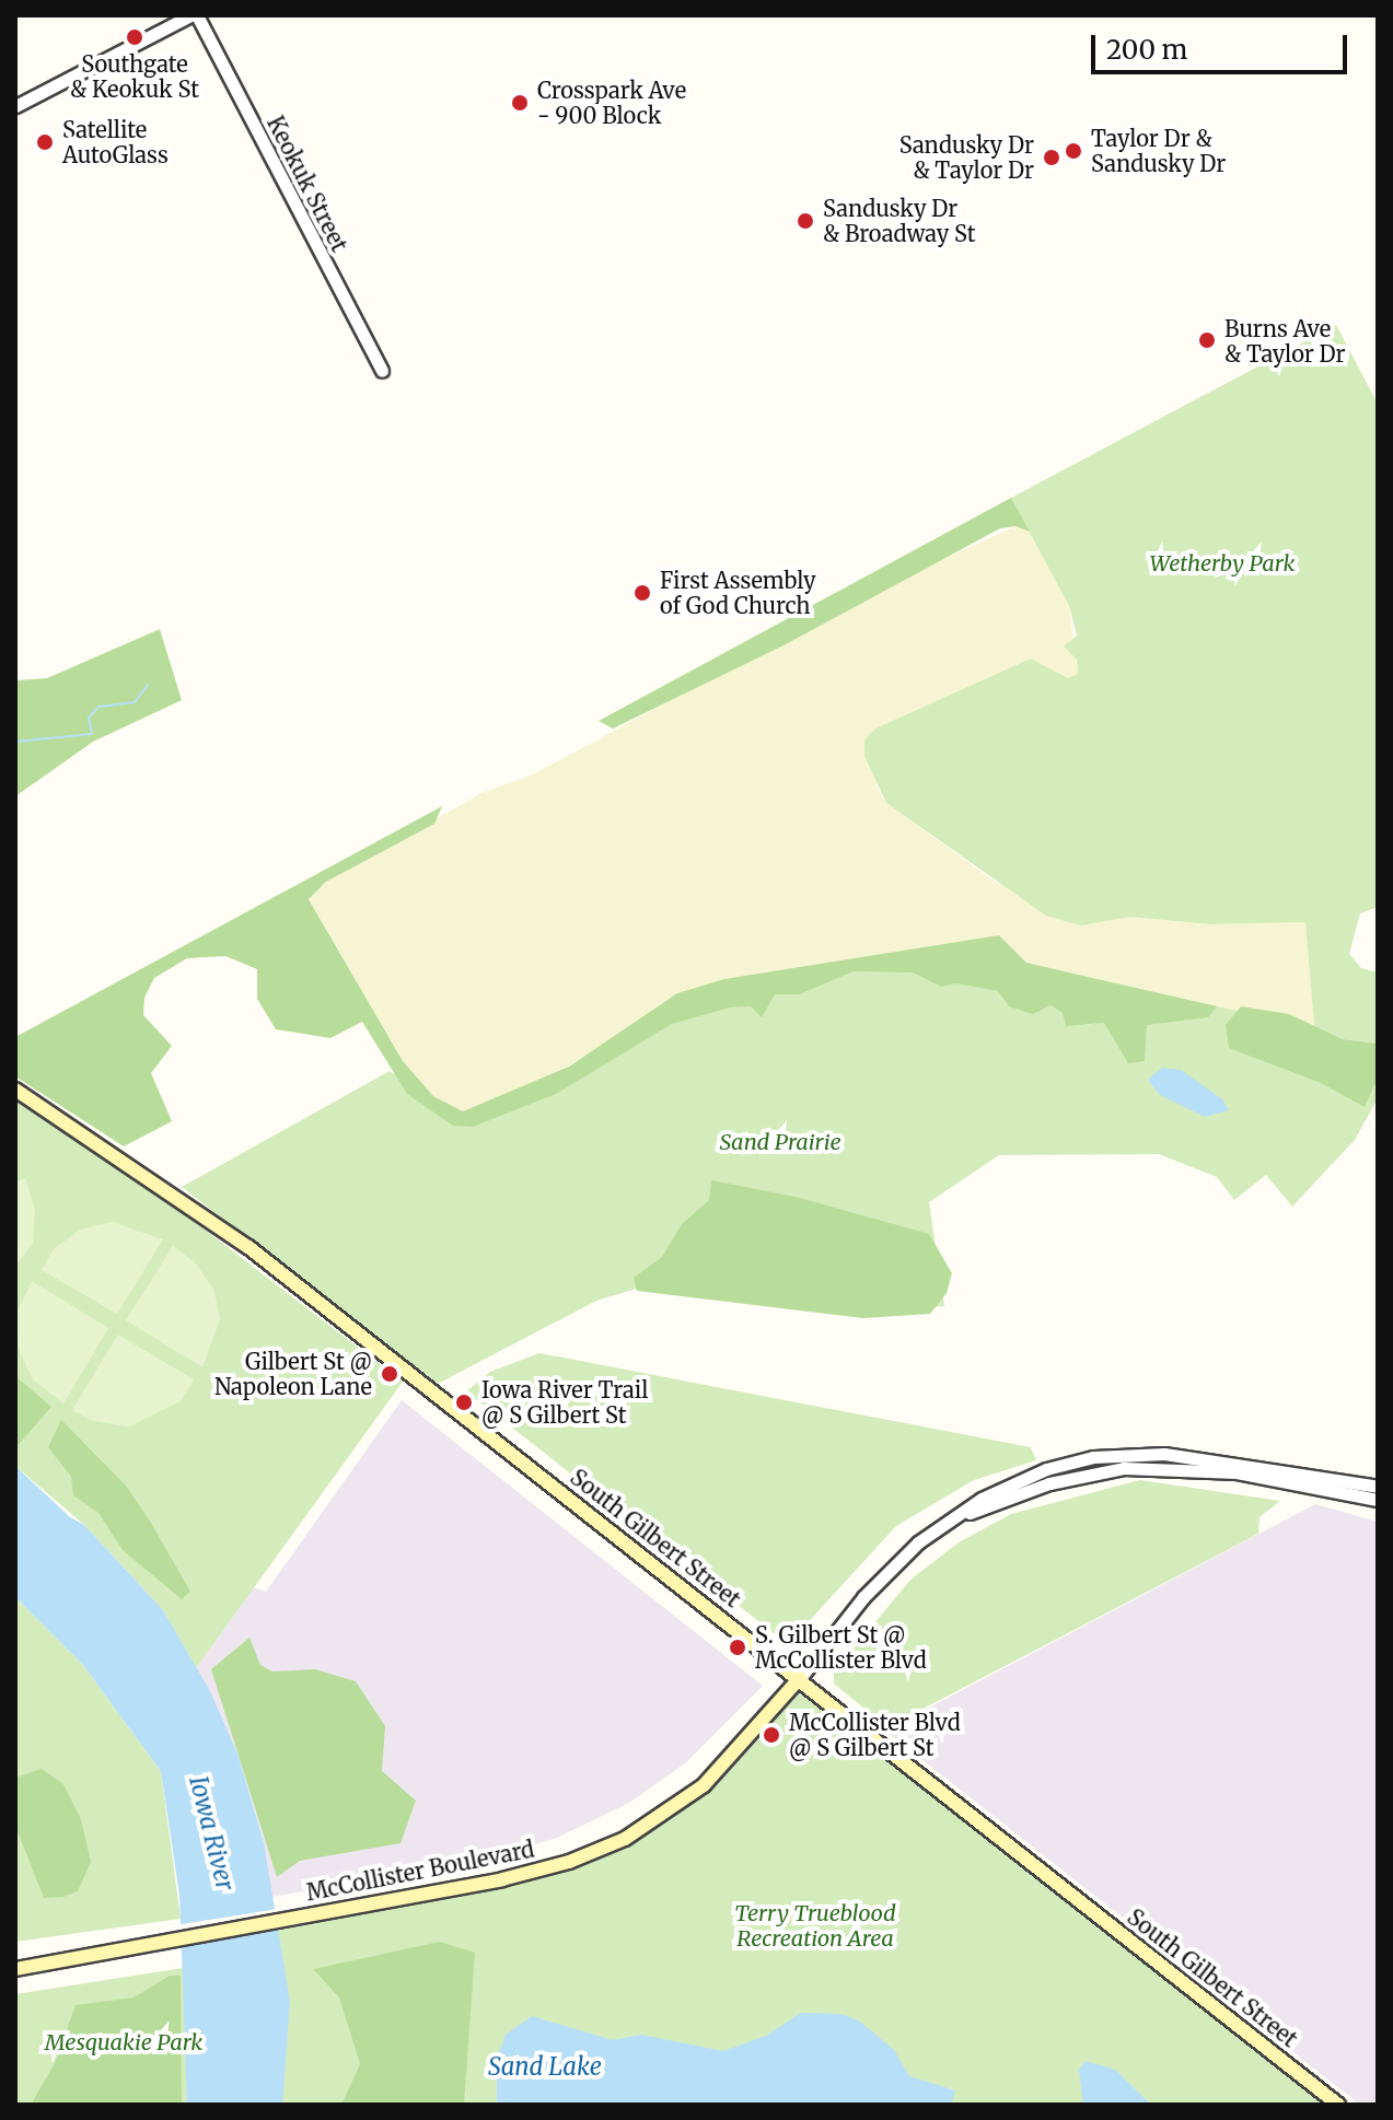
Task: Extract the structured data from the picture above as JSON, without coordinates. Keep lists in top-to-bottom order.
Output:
{
  "streets": {
    "main road": ["South Gilbert Street", "McCollister Boulevard"],
    "street": ["Keokuk Street"]
  },
  "crossings": [
    ["South Gilbert Street", "McCollister Boulevard"]
  ],
  "water": ["Iowa River", "Sand Lake"],
  "parks": [
    "Wetherby Park",
    "Sand Prairie",
    "Terry Trueblood Recreation Area",
    "Mesquakie Park"
  ],
  "places": [
    "Southgate & Keokuk St",
    "Crosspark Ave - 900 Block",
    "Satellite AutoGlass",
    "Taylor Dr & Sandusky Dr",
    "Sandusky Dr & Taylor Dr",
    "Sandusky Dr & Broadway St",
    "Burns Ave & Taylor Dr",
    "First Assembly of God Church",
    "Gilbert St @ Napoleon Lane",
    "Iowa River Trail @ S Gilbert St",
    "S. Gilbert St @ McCollister Blvd",
    "McCollister Blvd @ S Gilbert St"
  ],
  "scale_bar": "200 m"
}
